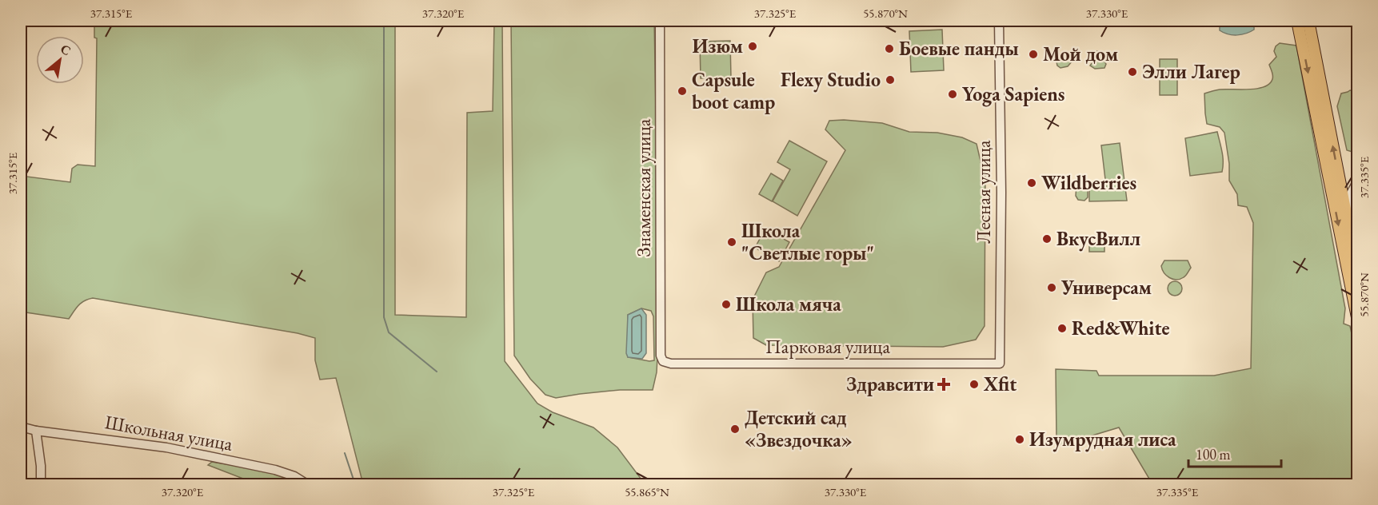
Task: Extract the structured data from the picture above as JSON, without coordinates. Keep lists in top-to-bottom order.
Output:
{
  "streets": {
    "street": [
      "Знаменская улица",
      "Лесная улица",
      "Парковая улица",
      "Школьная улица"
    ]
  },
  "crossings": [
    ["Знаменская улица", "Парковая улица"],
    ["Лесная улица", "Парковая улица"]
  ],
  "places": {
    "other": [
      "Изюм",
      "Боевые панды",
      "Мой дом",
      "Элли Лагер",
      "Flexy Studio",
      "Capsule boot camp",
      "Yoga Sapiens",
      "Wildberries",
      "ВкусВилл",
      "Школа \"Светлые горы\"",
      "Универсам",
      "Школа мяча",
      "Red&White",
      "Xfit",
      "Детский сад «Звездочка»",
      "Изумрудная лиса"
    ],
    "health": ["Здравсити"]
  },
  "scale_bar": "100 m",
  "north": "top right",
  "coordinates": [
    "37.315°E",
    "37.320°E",
    "37.325°E",
    "55.870°N",
    "37.330°E",
    "37.335°E",
    "55.865°N"
  ]
}
